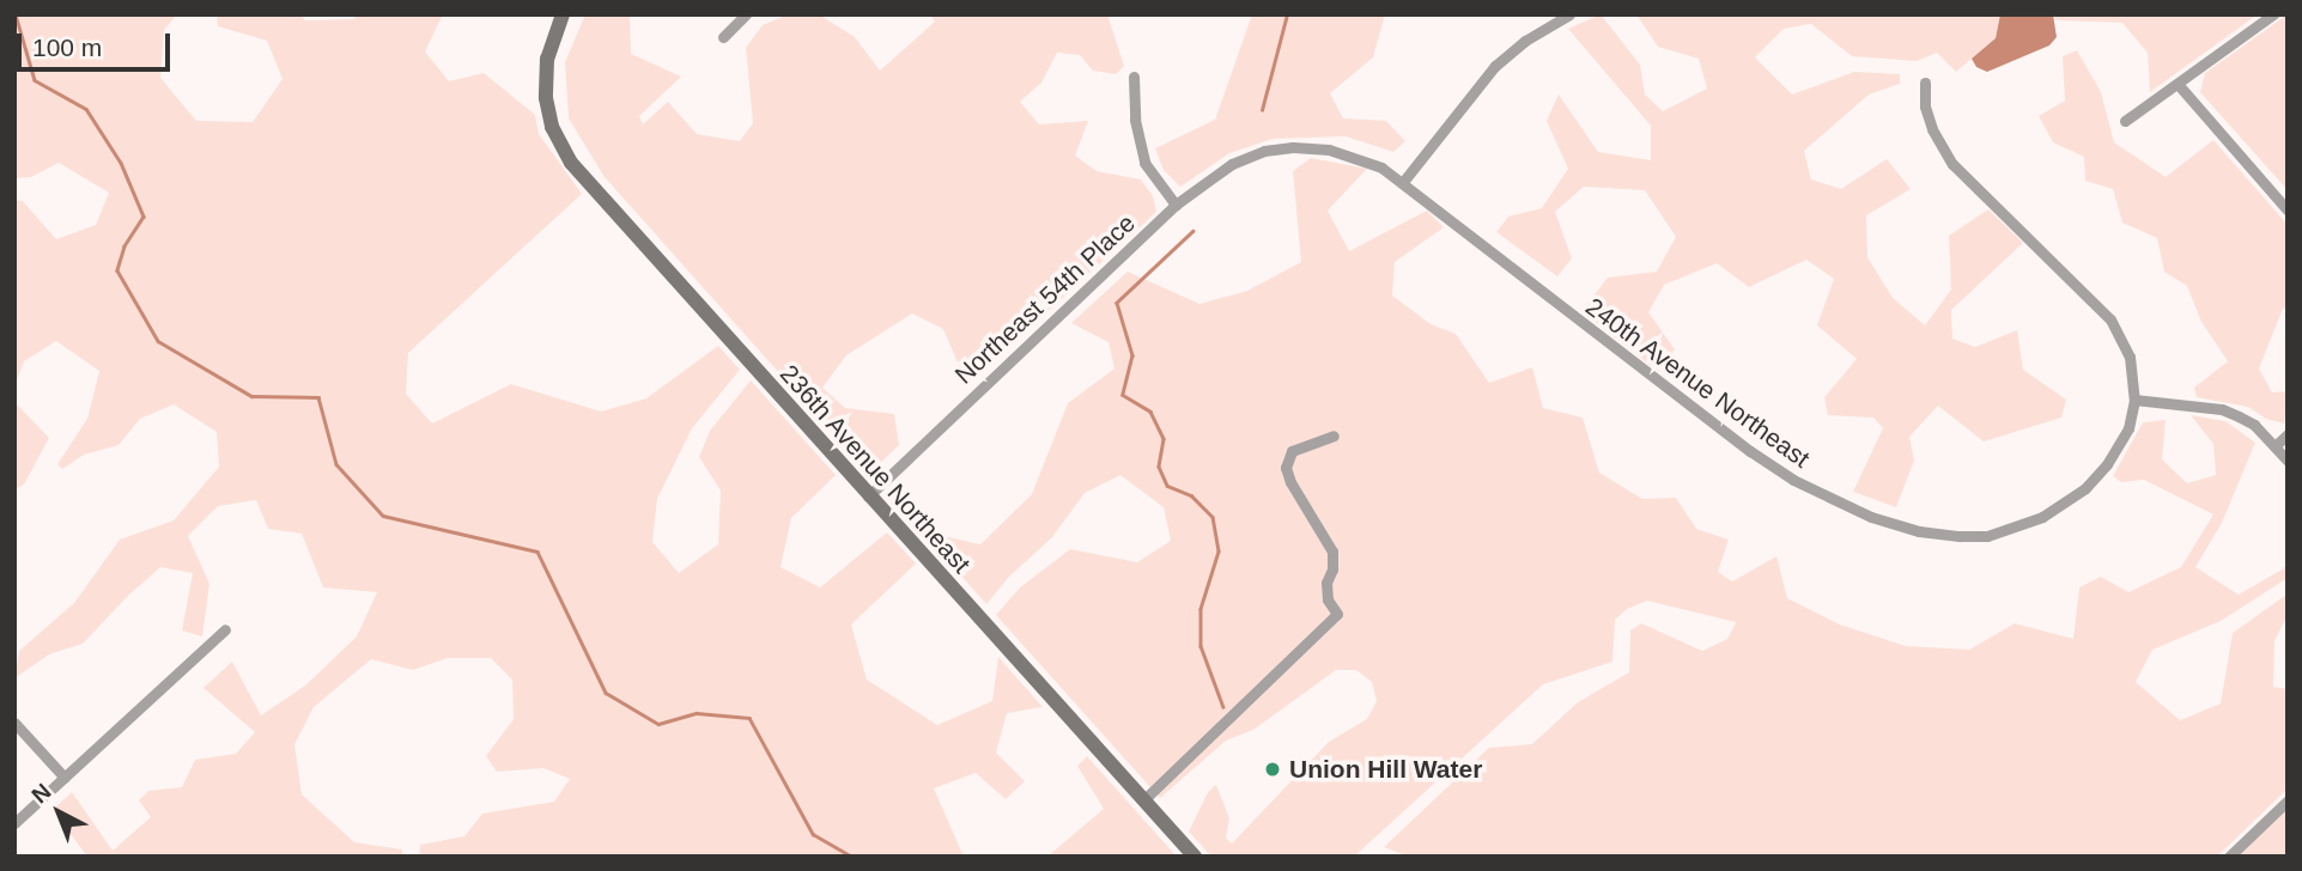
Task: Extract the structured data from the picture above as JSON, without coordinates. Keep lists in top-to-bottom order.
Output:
{
  "streets": {
    "street": ["Northeast 54th Place", "240th Avenue Northeast", "236th Avenue Northeast"]
  },
  "crossings": [
    ["Northeast 54th Place", "240th Avenue Northeast"],
    ["Northeast 54th Place", "236th Avenue Northeast"]
  ],
  "places": ["Union Hill Water"],
  "scale_bar": "100 m",
  "north": "top left"
}
